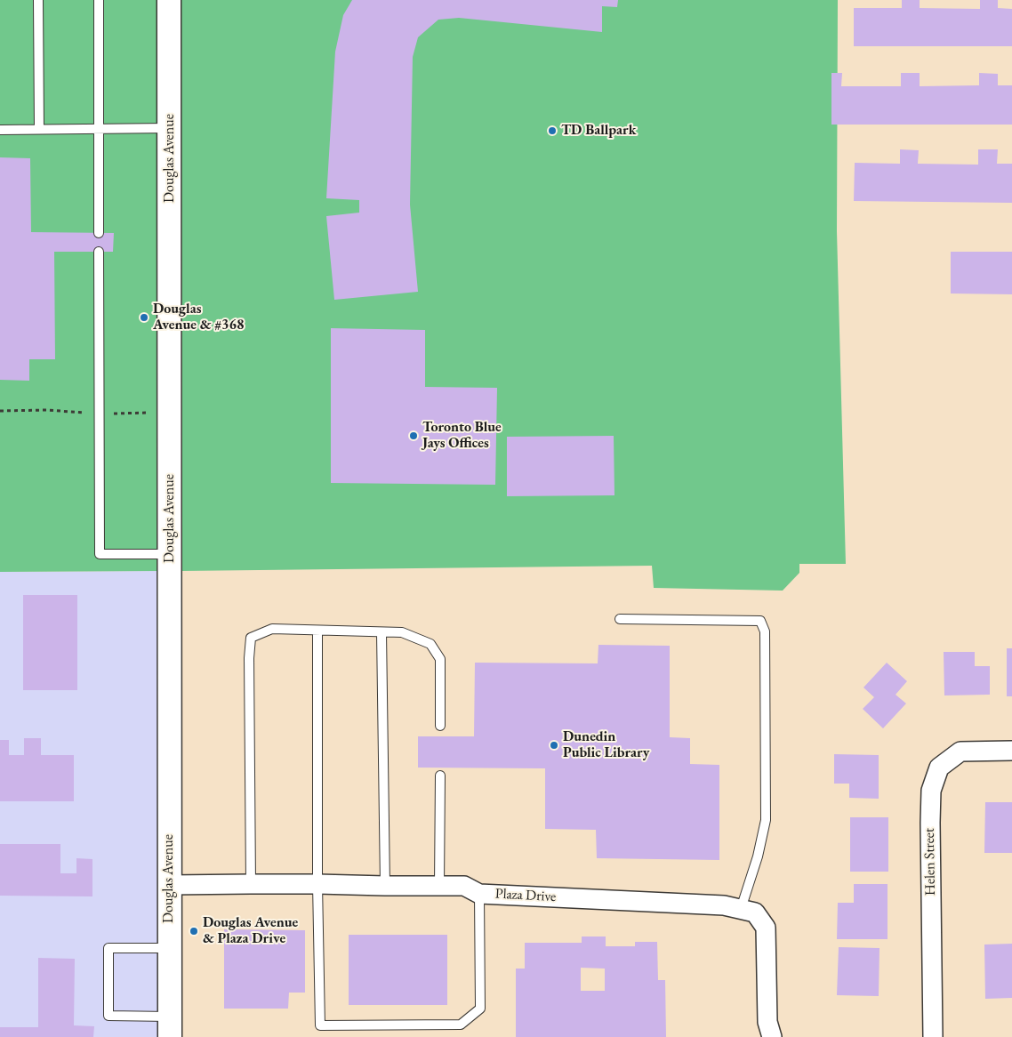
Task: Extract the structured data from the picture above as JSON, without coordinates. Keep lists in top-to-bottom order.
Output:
{
  "streets": {
    "street": ["Douglas Avenue", "Helen Street", "Plaza Drive"]
  },
  "crossings": [
    ["Douglas Avenue", "Plaza Drive"]
  ],
  "places": [
    "TD Ballpark",
    "Douglas Avenue & #368",
    "Toronto Blue Jays Offices",
    "Dunedin Public Library",
    "Douglas Avenue & Plaza Drive"
  ]
}
